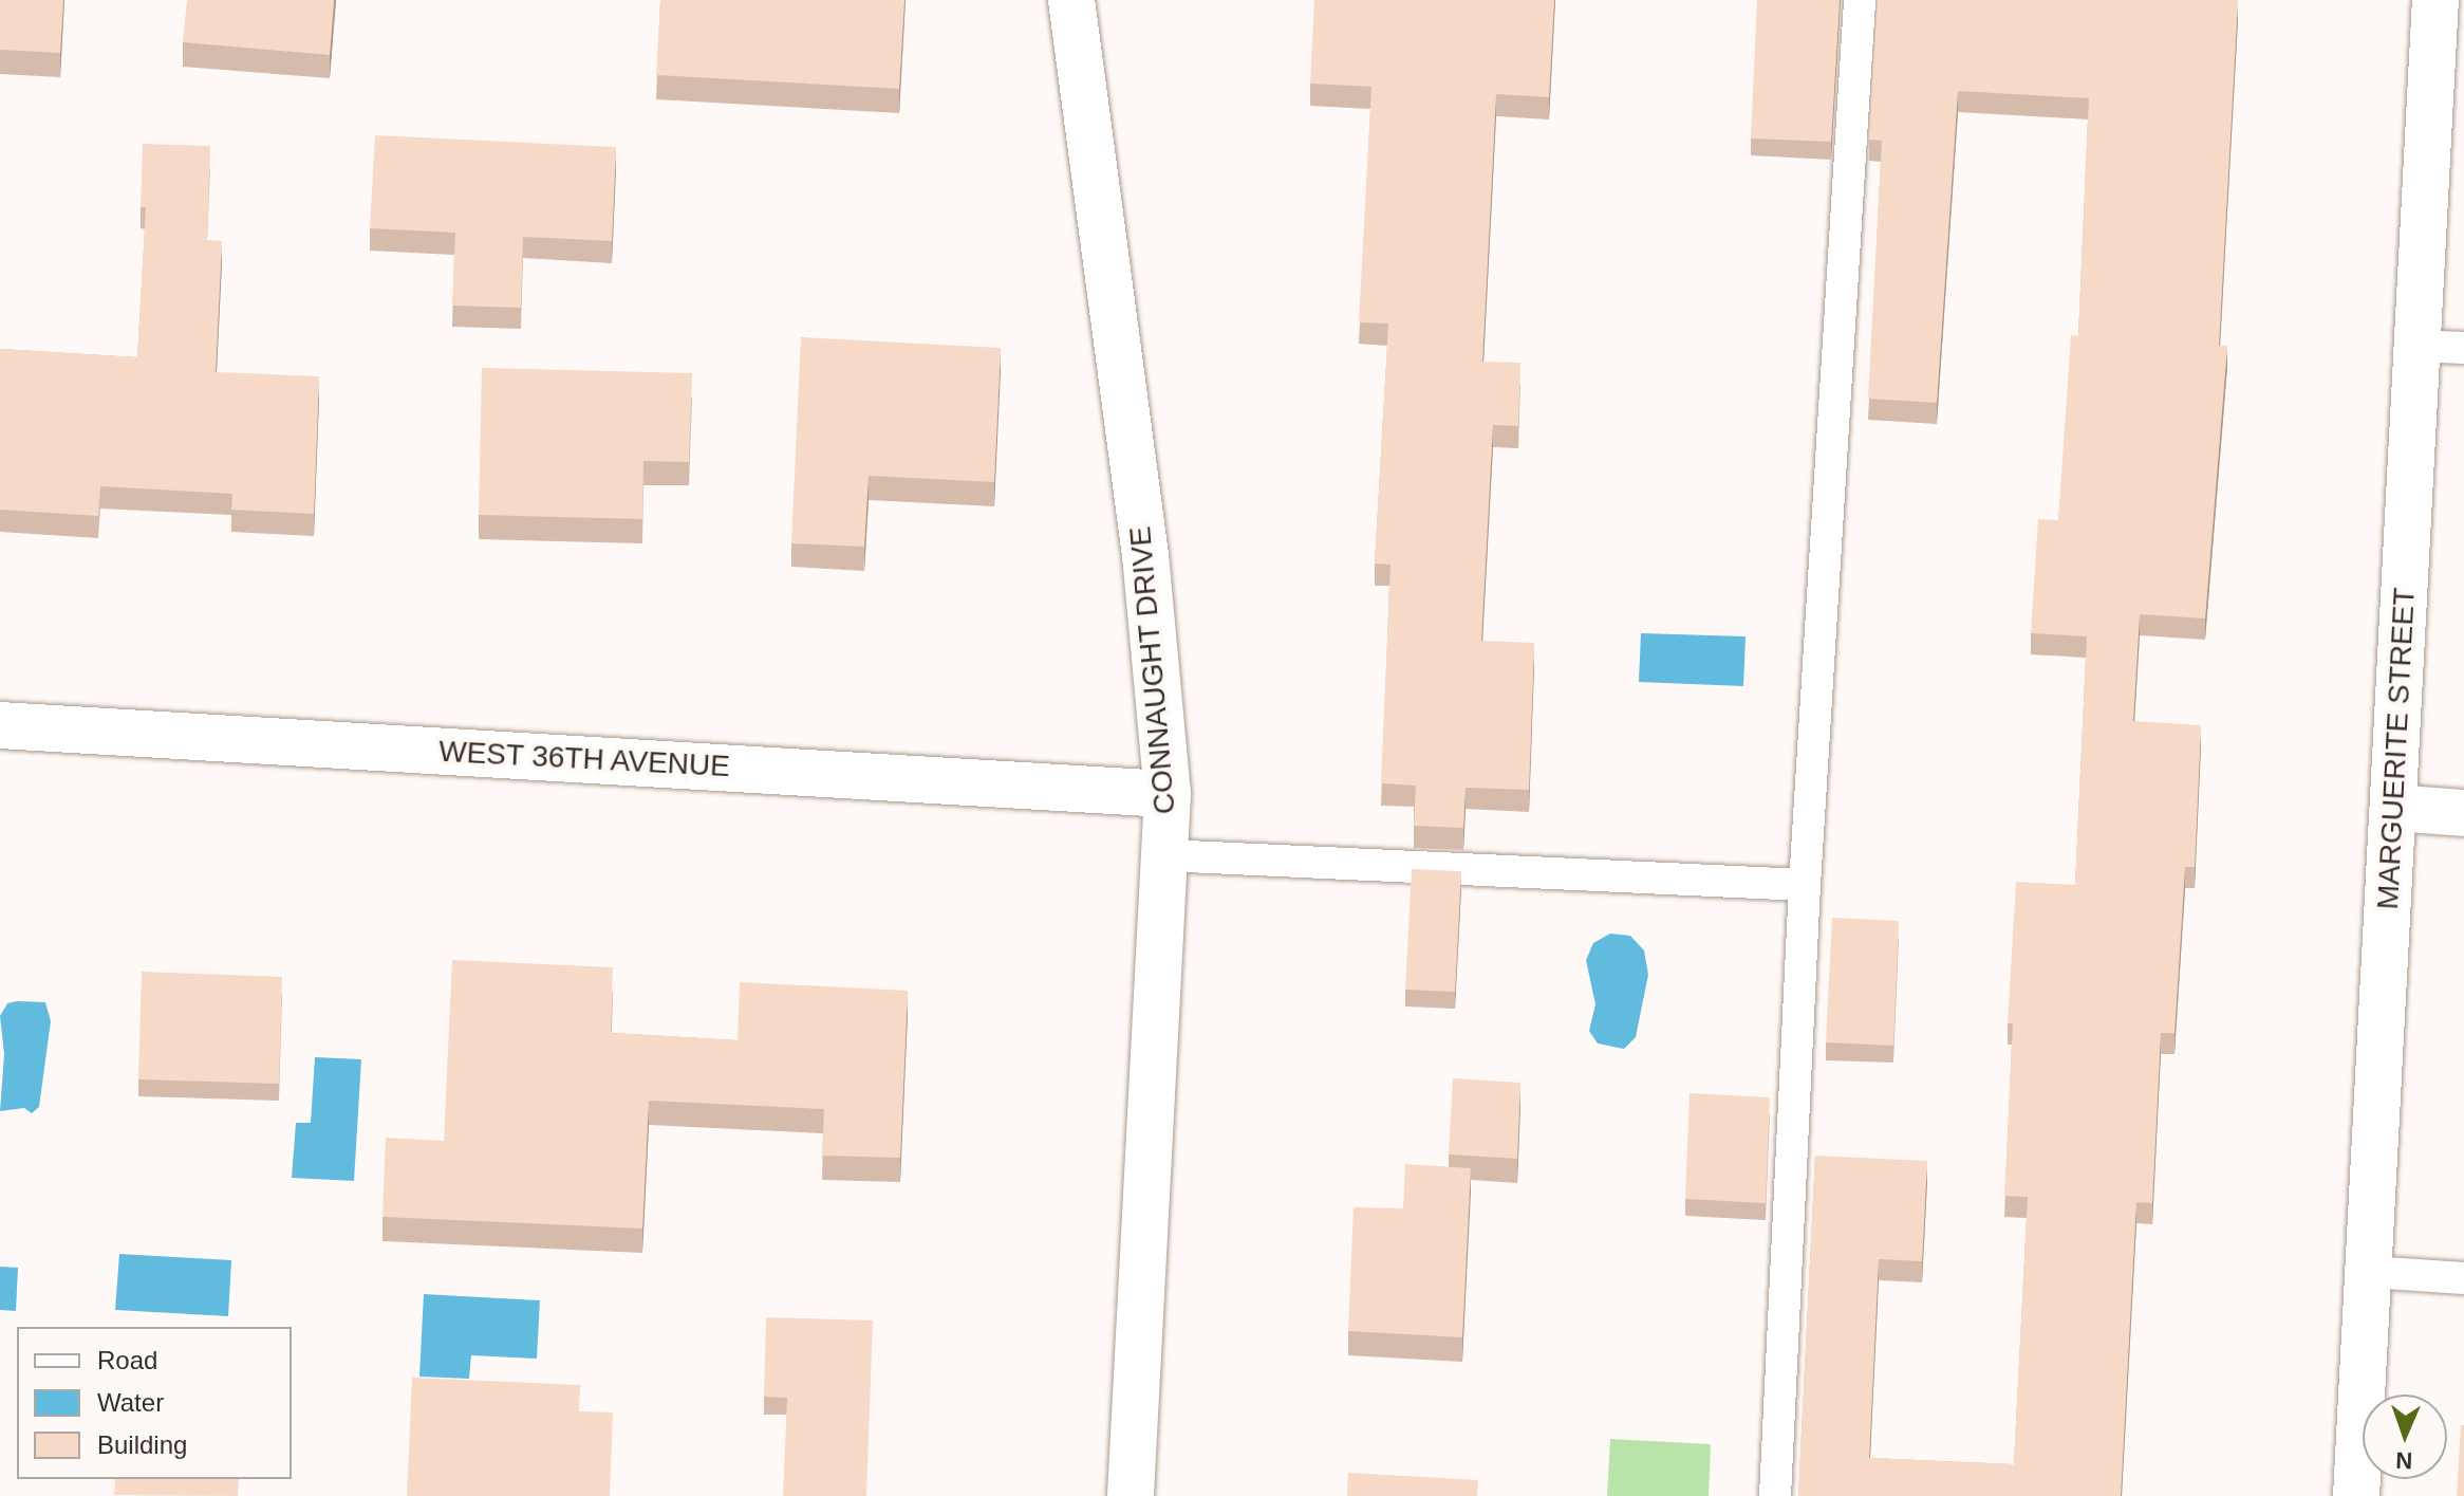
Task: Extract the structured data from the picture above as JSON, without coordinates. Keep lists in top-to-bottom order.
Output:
{
  "streets": {
    "street": ["CONNAUGHT DRIVE", "MARGUERITE STREET", "WEST 36TH AVENUE"]
  },
  "crossings": [
    ["CONNAUGHT DRIVE", "WEST 36TH AVENUE"]
  ],
  "legend": ["Road", "Water", "Building"],
  "north": "bottom"
}
